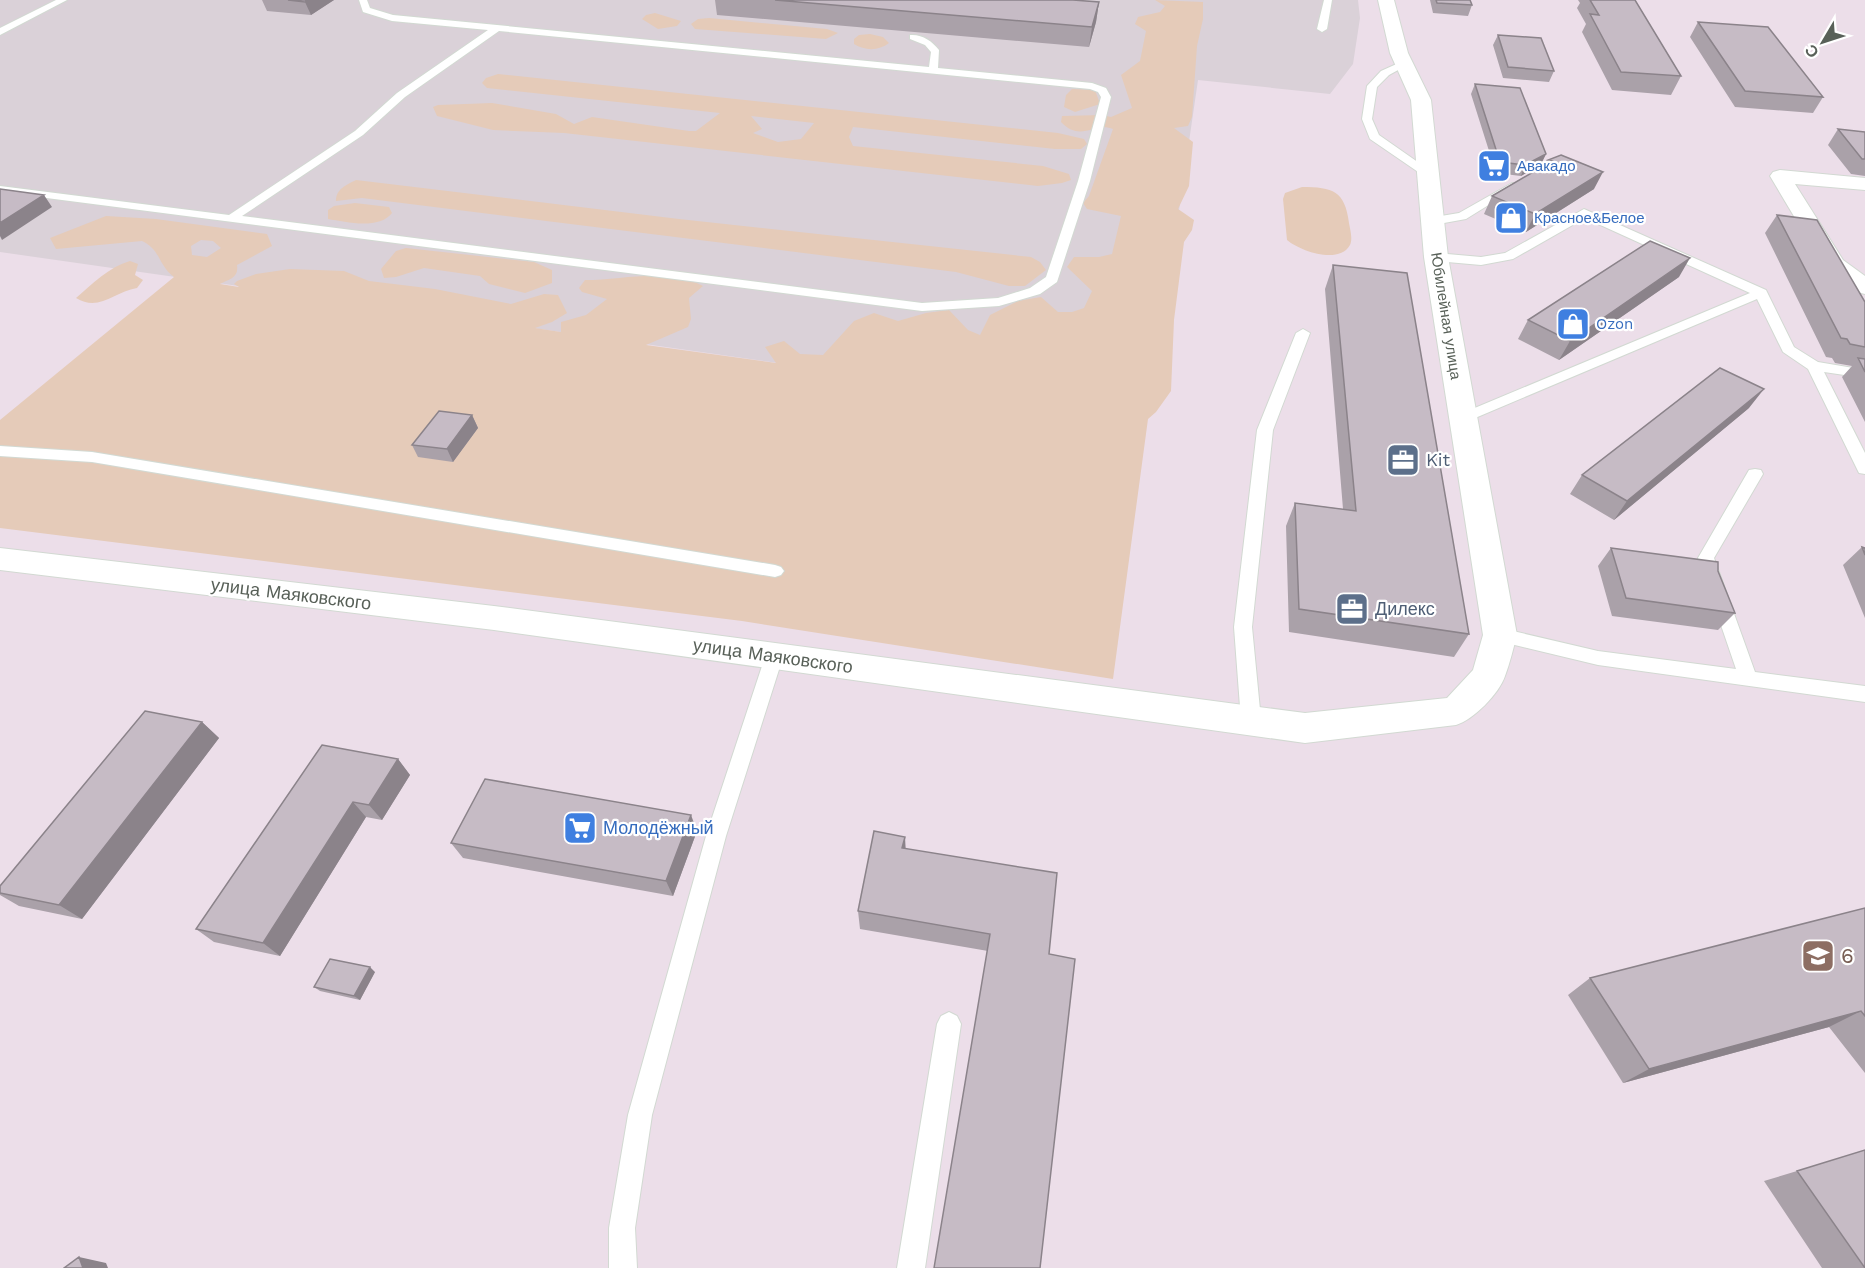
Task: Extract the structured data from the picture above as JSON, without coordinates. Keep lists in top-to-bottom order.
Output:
{
  "streets": {
    "street": ["Юбилейная улица", "улица Маяковского"]
  },
  "crossings": [
    ["Юбилейная улица", "улица Маяковского"]
  ],
  "places": {
    "supermarket": ["Авакадо", "Молодёжный"],
    "shop": ["Красное&Белое", "Ozon"],
    "office": ["Kit", "Дилекс"],
    "school or university": ["6"]
  },
  "north": "bottom left"
}
